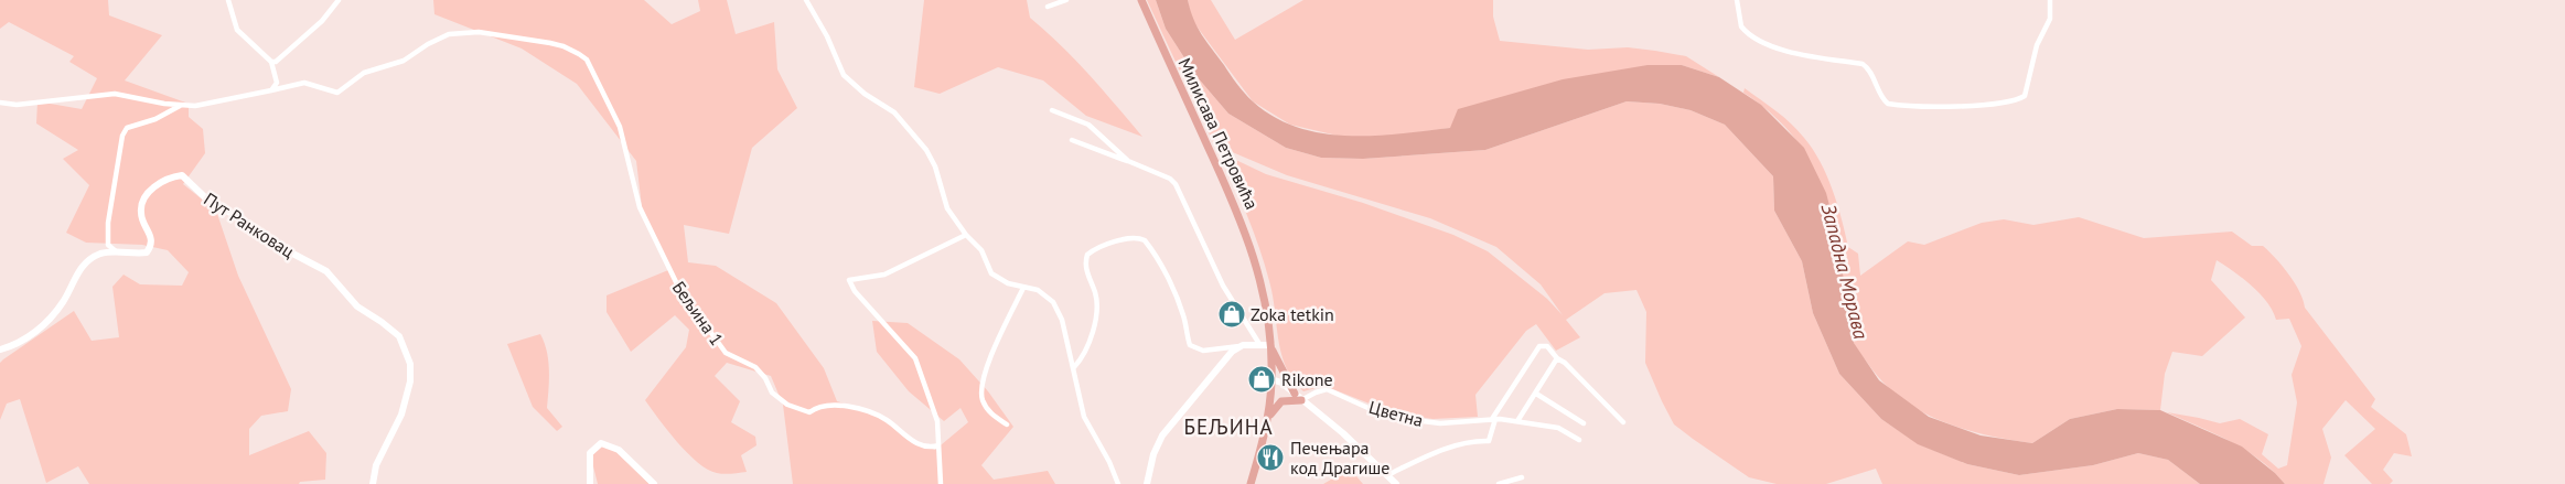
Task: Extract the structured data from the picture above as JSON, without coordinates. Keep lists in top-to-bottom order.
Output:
{
  "streets": {
    "main road": ["Милисава Петровића"],
    "street": ["Пут Ранковац", "Бељина 1", "Цветна"]
  },
  "districts": ["БЕЉИНА"],
  "water": ["Западна Морава"],
  "places": {
    "shop": ["Zoka tetkin", "Rikone"],
    "restaurant": ["Печењара код Драгише"]
  }
}
